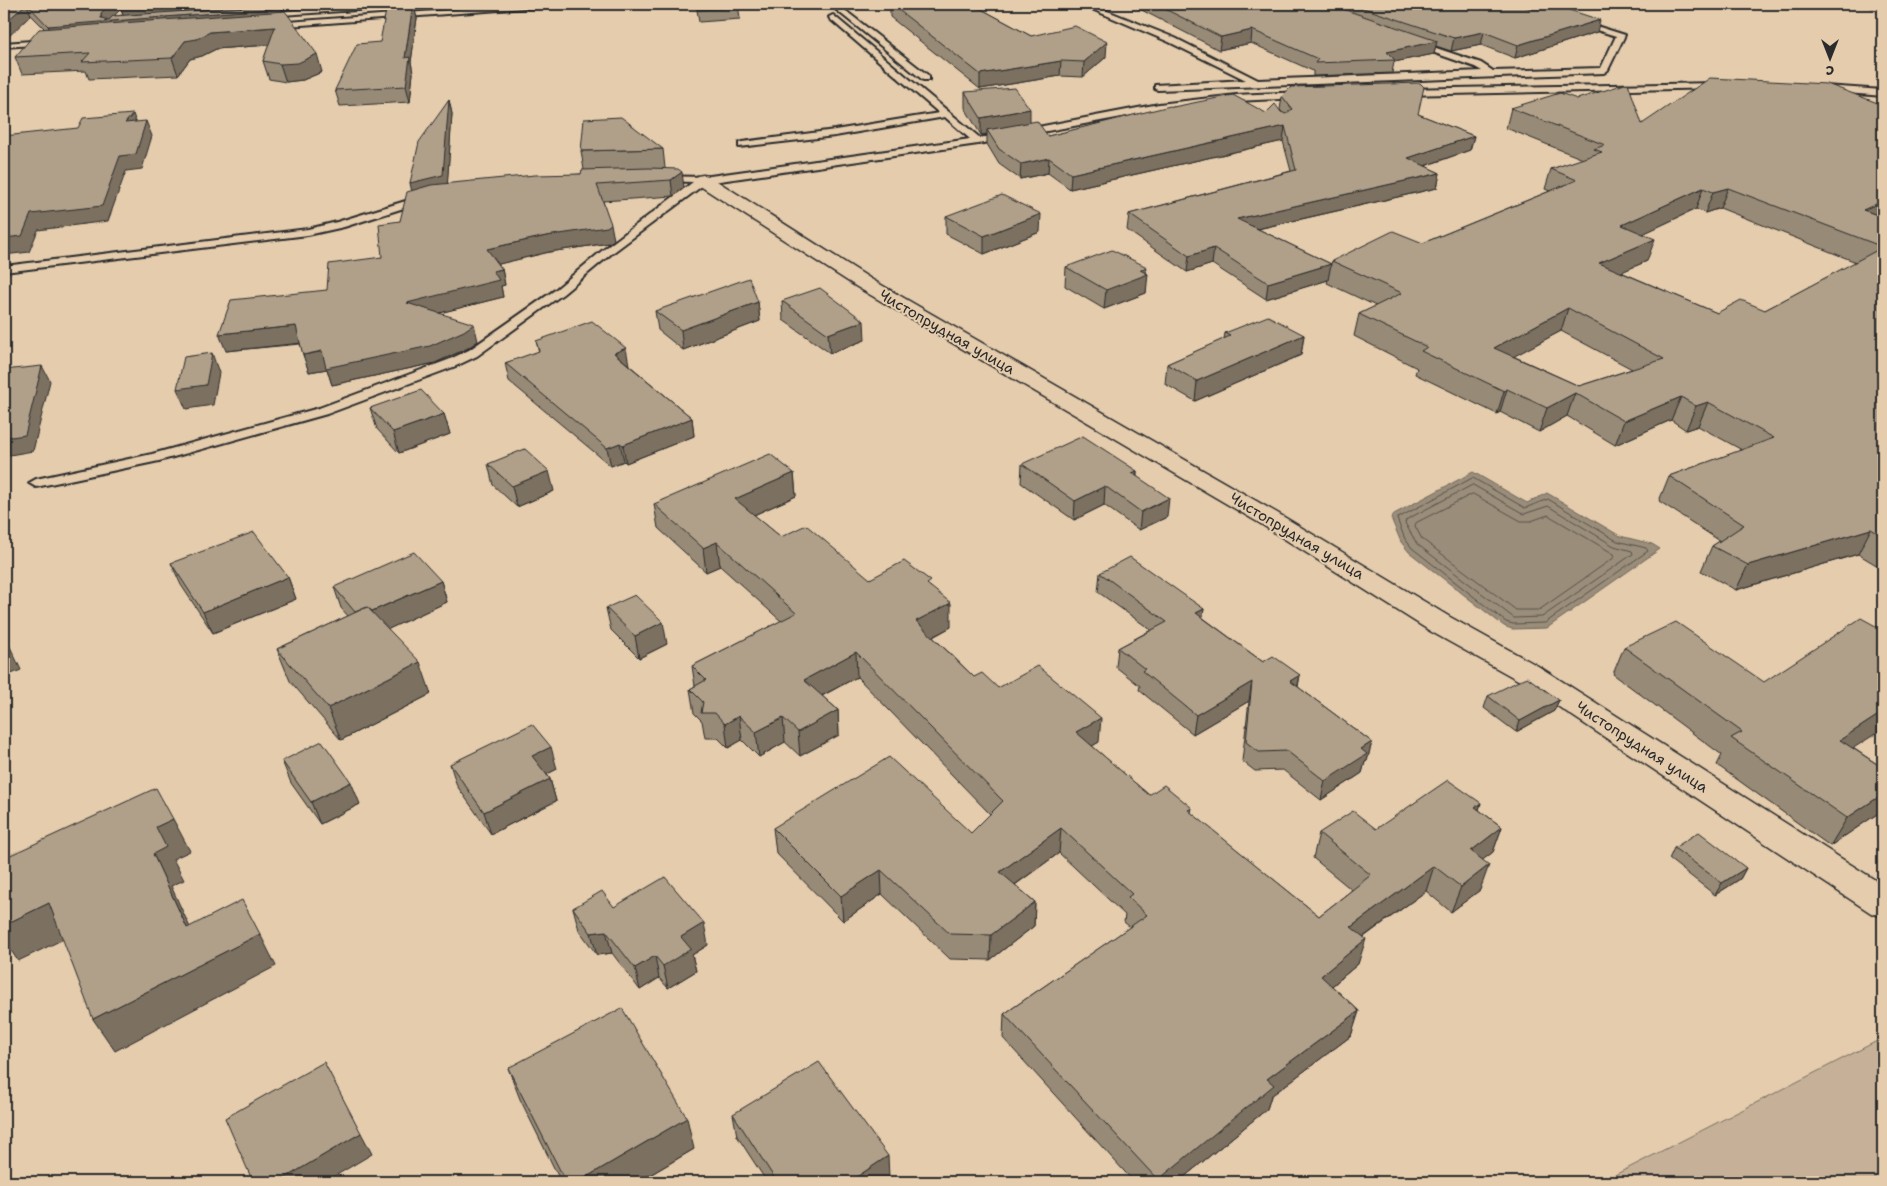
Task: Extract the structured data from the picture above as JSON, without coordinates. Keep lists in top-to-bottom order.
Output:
{
  "streets": {
    "street": ["Чистопрудная улица"]
  },
  "north": "bottom"
}
